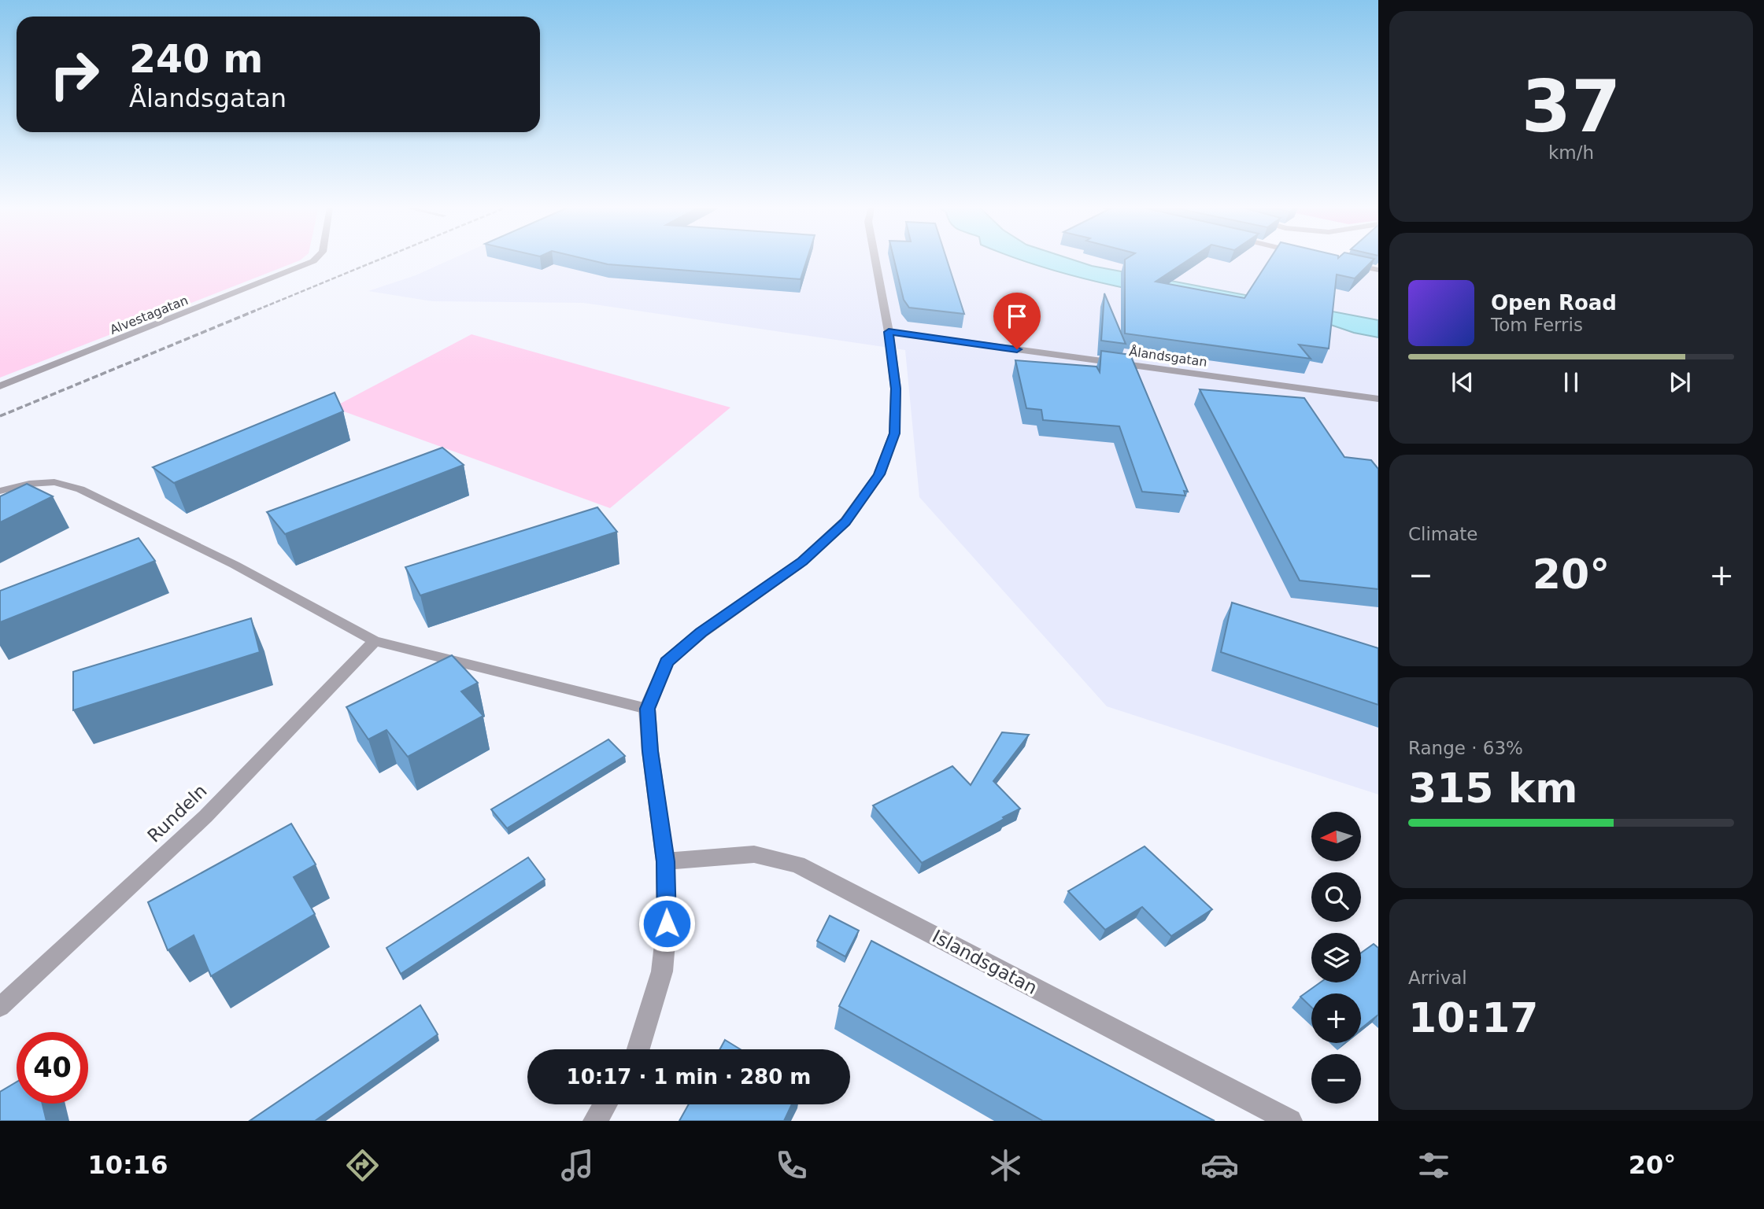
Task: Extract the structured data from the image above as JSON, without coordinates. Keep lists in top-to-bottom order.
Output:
{
  "streets": {
    "street": ["Alvestagatan", "Ålandsgatan", "Islandsgatan"],
    "lane": ["Rundeln"]
  },
  "north": "left",
  "page": {
    "tile": [
      ["37", "km/h"],
      "Climate",
      ["Range · 63%", "315 km"],
      ["Arrival", "10:17"]
    ],
    "turn": ["240 m", "Ålandsgatan"],
    "song": ["Open Road", "Tom Ferris"],
    "heat": ["−", "20°", "+"],
    "map_buttons": ["+", "−"],
    "limit": "40",
    "trip": "10:17 · 1 min · 280 m",
    "tabs": ["10:16", "20°"]
  }
}
